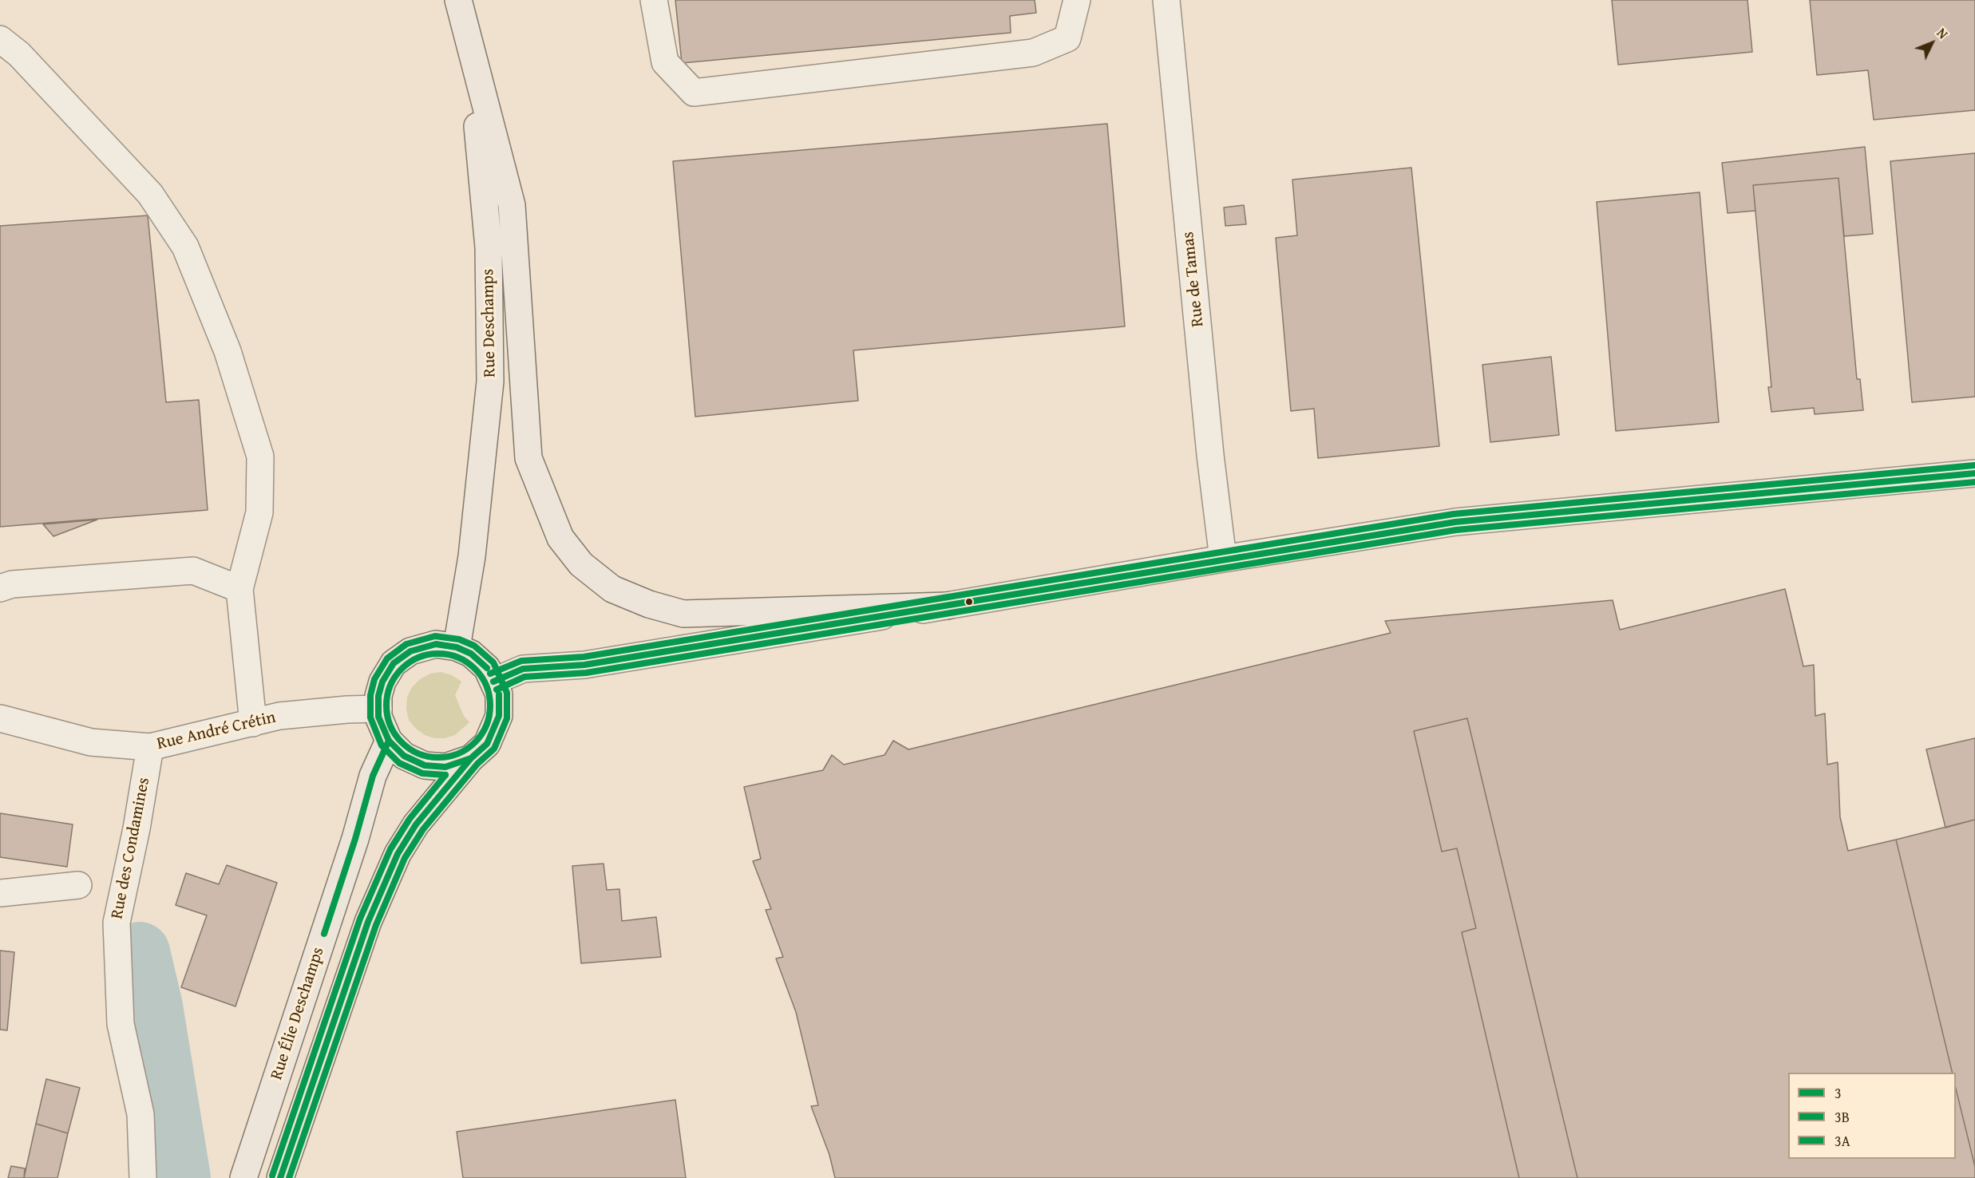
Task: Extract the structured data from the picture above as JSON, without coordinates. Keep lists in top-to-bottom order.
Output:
{
  "streets": {
    "main road": ["Rue Deschamps", "Rue Élie Deschamps"],
    "street": ["Rue de Tamas", "Rue André Crétin", "Rue des Condamines"]
  },
  "crossings": [
    ["Rue Deschamps", "Rue André Crétin"],
    ["Rue Deschamps", "Rue Élie Deschamps"],
    ["Rue André Crétin", "Rue des Condamines"],
    ["Rue André Crétin", "Rue Élie Deschamps"]
  ],
  "lines": ["transit line 3A", "transit line 3", "transit line 3B"],
  "legend": ["3", "3B", "3A"],
  "north": "top right"
}
